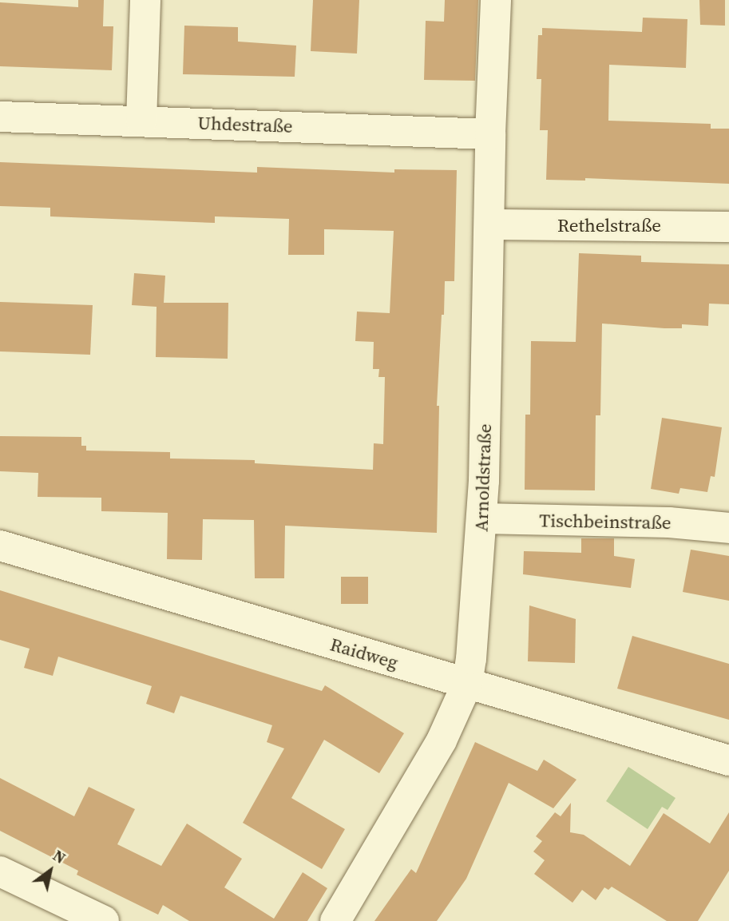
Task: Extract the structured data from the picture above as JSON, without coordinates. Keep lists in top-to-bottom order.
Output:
{
  "streets": {
    "street": [
      "Uhdestraße",
      "Rethelstraße",
      "Arnoldstraße",
      "Tischbeinstraße",
      "Raidweg"
    ]
  },
  "crossings": [
    ["Uhdestraße", "Arnoldstraße"],
    ["Rethelstraße", "Arnoldstraße"],
    ["Arnoldstraße", "Tischbeinstraße"],
    ["Arnoldstraße", "Raidweg"]
  ],
  "north": "top right"
}
